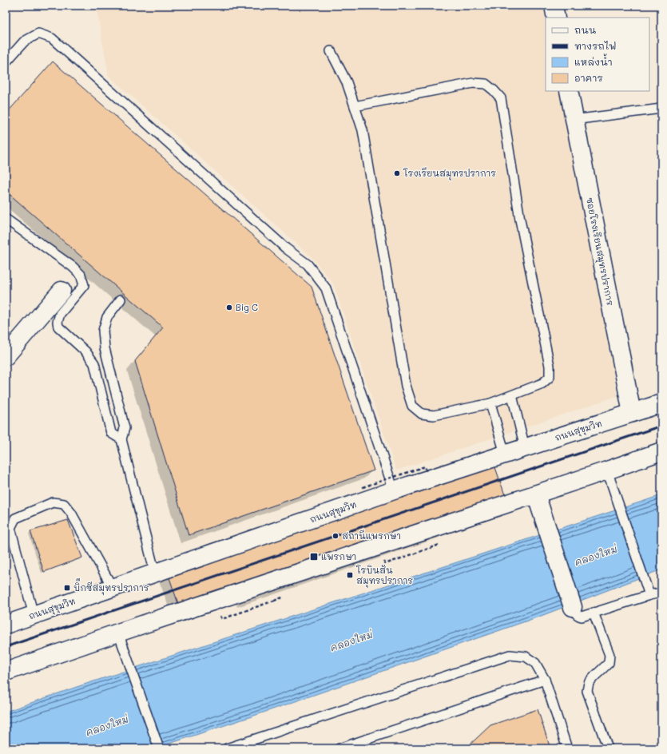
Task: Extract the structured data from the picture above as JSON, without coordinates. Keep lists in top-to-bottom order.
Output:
{
  "streets": {
    "main road": ["ซอยโรงเรียนสมุทรปราการ", "ถนนสุขุมวิท"]
  },
  "crossings": [
    ["ซอยโรงเรียนสมุทรปราการ", "ถนนสุขุมวิท"]
  ],
  "water": ["คลองใหม่"],
  "places": {
    "other": ["โรงเรียนสมุทรปราการ", "Big C", "สถานีแพรกษา"],
    "transit": ["แพรกษา", "โรบินสัน สมุทรปราการ", "บิ๊กซีสมุทรปราการ"]
  },
  "legend": [
    "ถนน",
    "ทางรถไฟ",
    "แหล่งน้ำ",
    "อาคาร"
  ]
}
